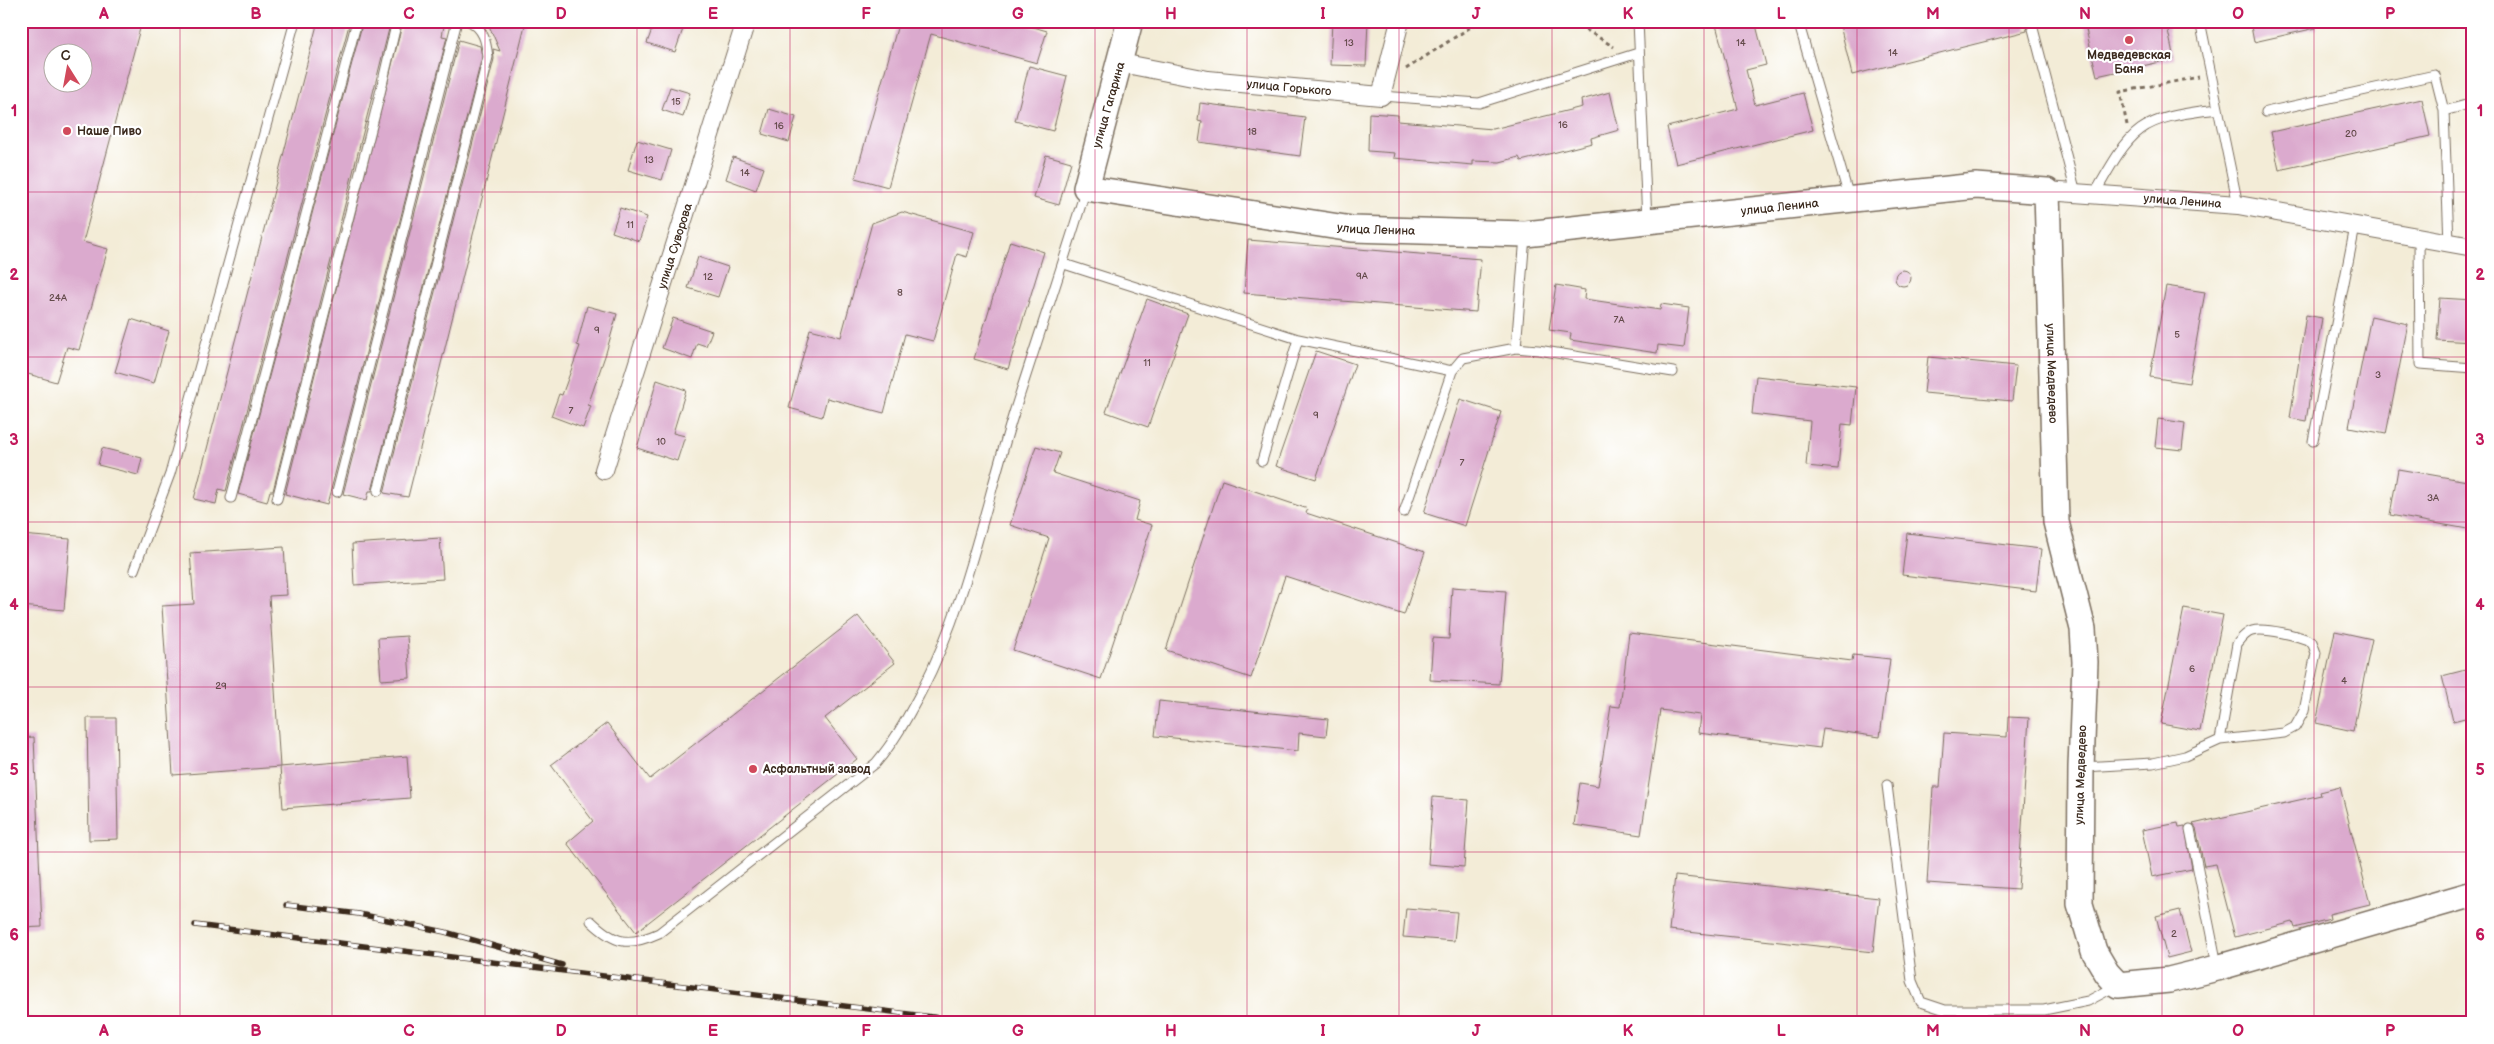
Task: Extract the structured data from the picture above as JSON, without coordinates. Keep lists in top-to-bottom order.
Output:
{
  "streets": {
    "street": [
      "улица Горького",
      "улица Гагарина",
      "улица Ленина",
      "улица Суворова",
      "улица Медведево"
    ]
  },
  "crossings": [
    ["улица Горького", "улица Гагарина"],
    ["улица Гагарина", "улица Ленина"],
    ["улица Ленина", "улица Медведево"]
  ],
  "places": ["Медведевская Баня", "Наше Пиво", "Асфальтный завод"],
  "house_numbers": [
    "13",
    "14",
    "14",
    "15",
    "16",
    "16",
    "18",
    "20",
    "13",
    "14",
    "11",
    "9А",
    "12",
    "8",
    "24А",
    "7А",
    "9",
    "5",
    "11",
    "3",
    "7",
    "9",
    "10",
    "7",
    "3А",
    "6",
    "4",
    "29",
    "2"
  ],
  "north": "top",
  "grid": {
    "columns": [
      "A",
      "B",
      "C",
      "D",
      "E",
      "F",
      "G",
      "H",
      "I",
      "J",
      "K",
      "L",
      "M",
      "N",
      "O",
      "P"
    ],
    "rows": [
      "1",
      "2",
      "3",
      "4",
      "5",
      "6"
    ]
  }
}
